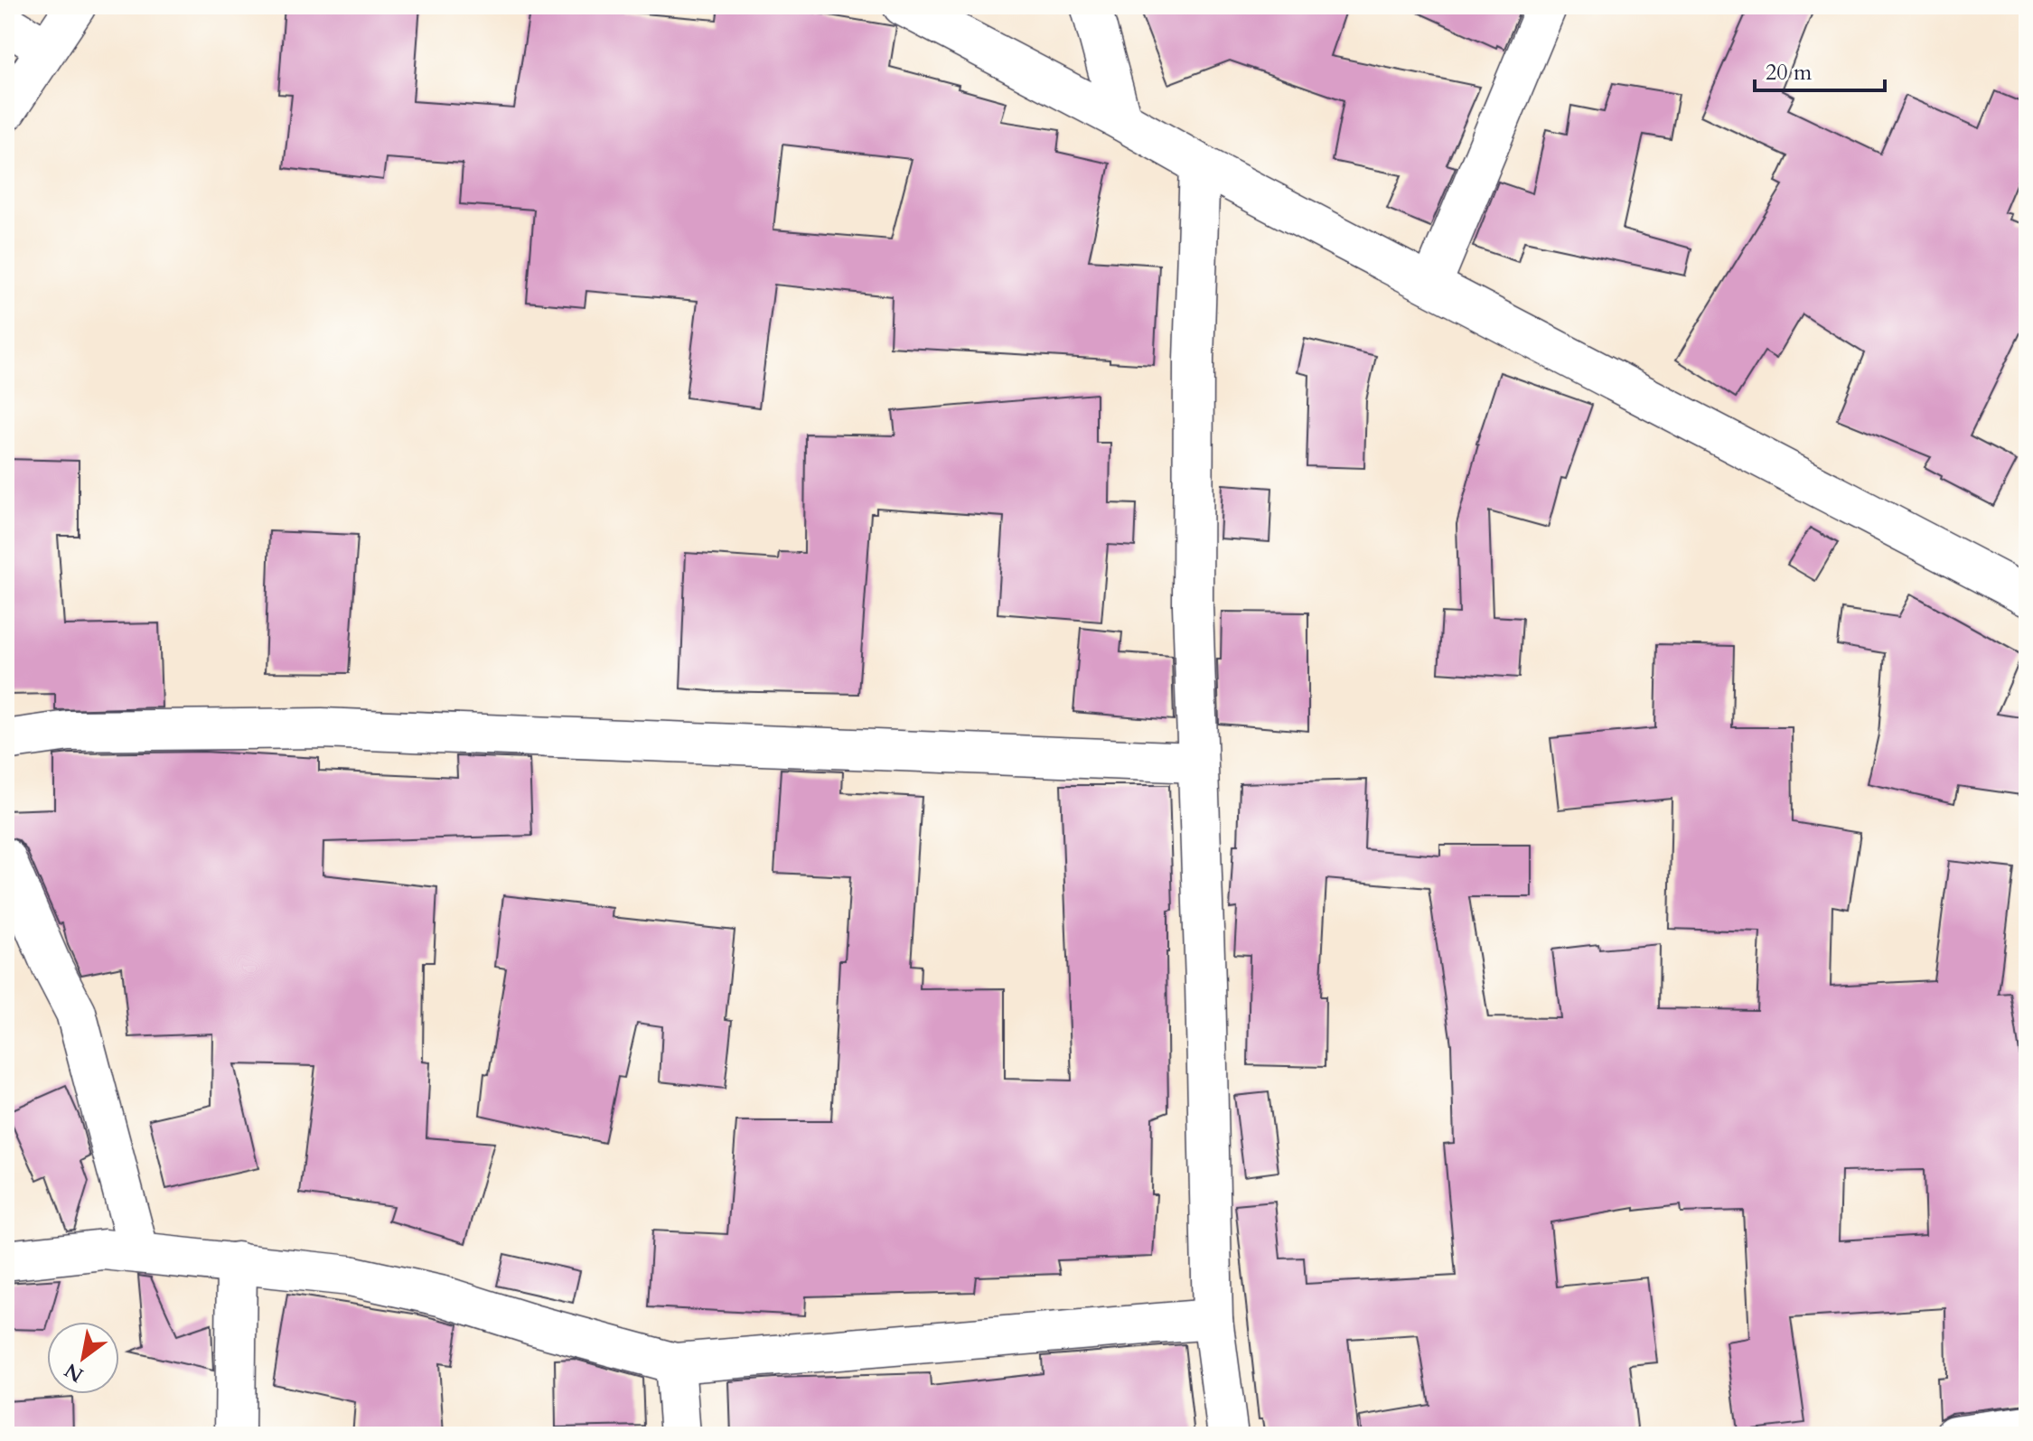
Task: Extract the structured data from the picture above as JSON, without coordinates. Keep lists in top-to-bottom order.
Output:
{
  "scale_bar": "20 m",
  "north": "bottom left"
}
